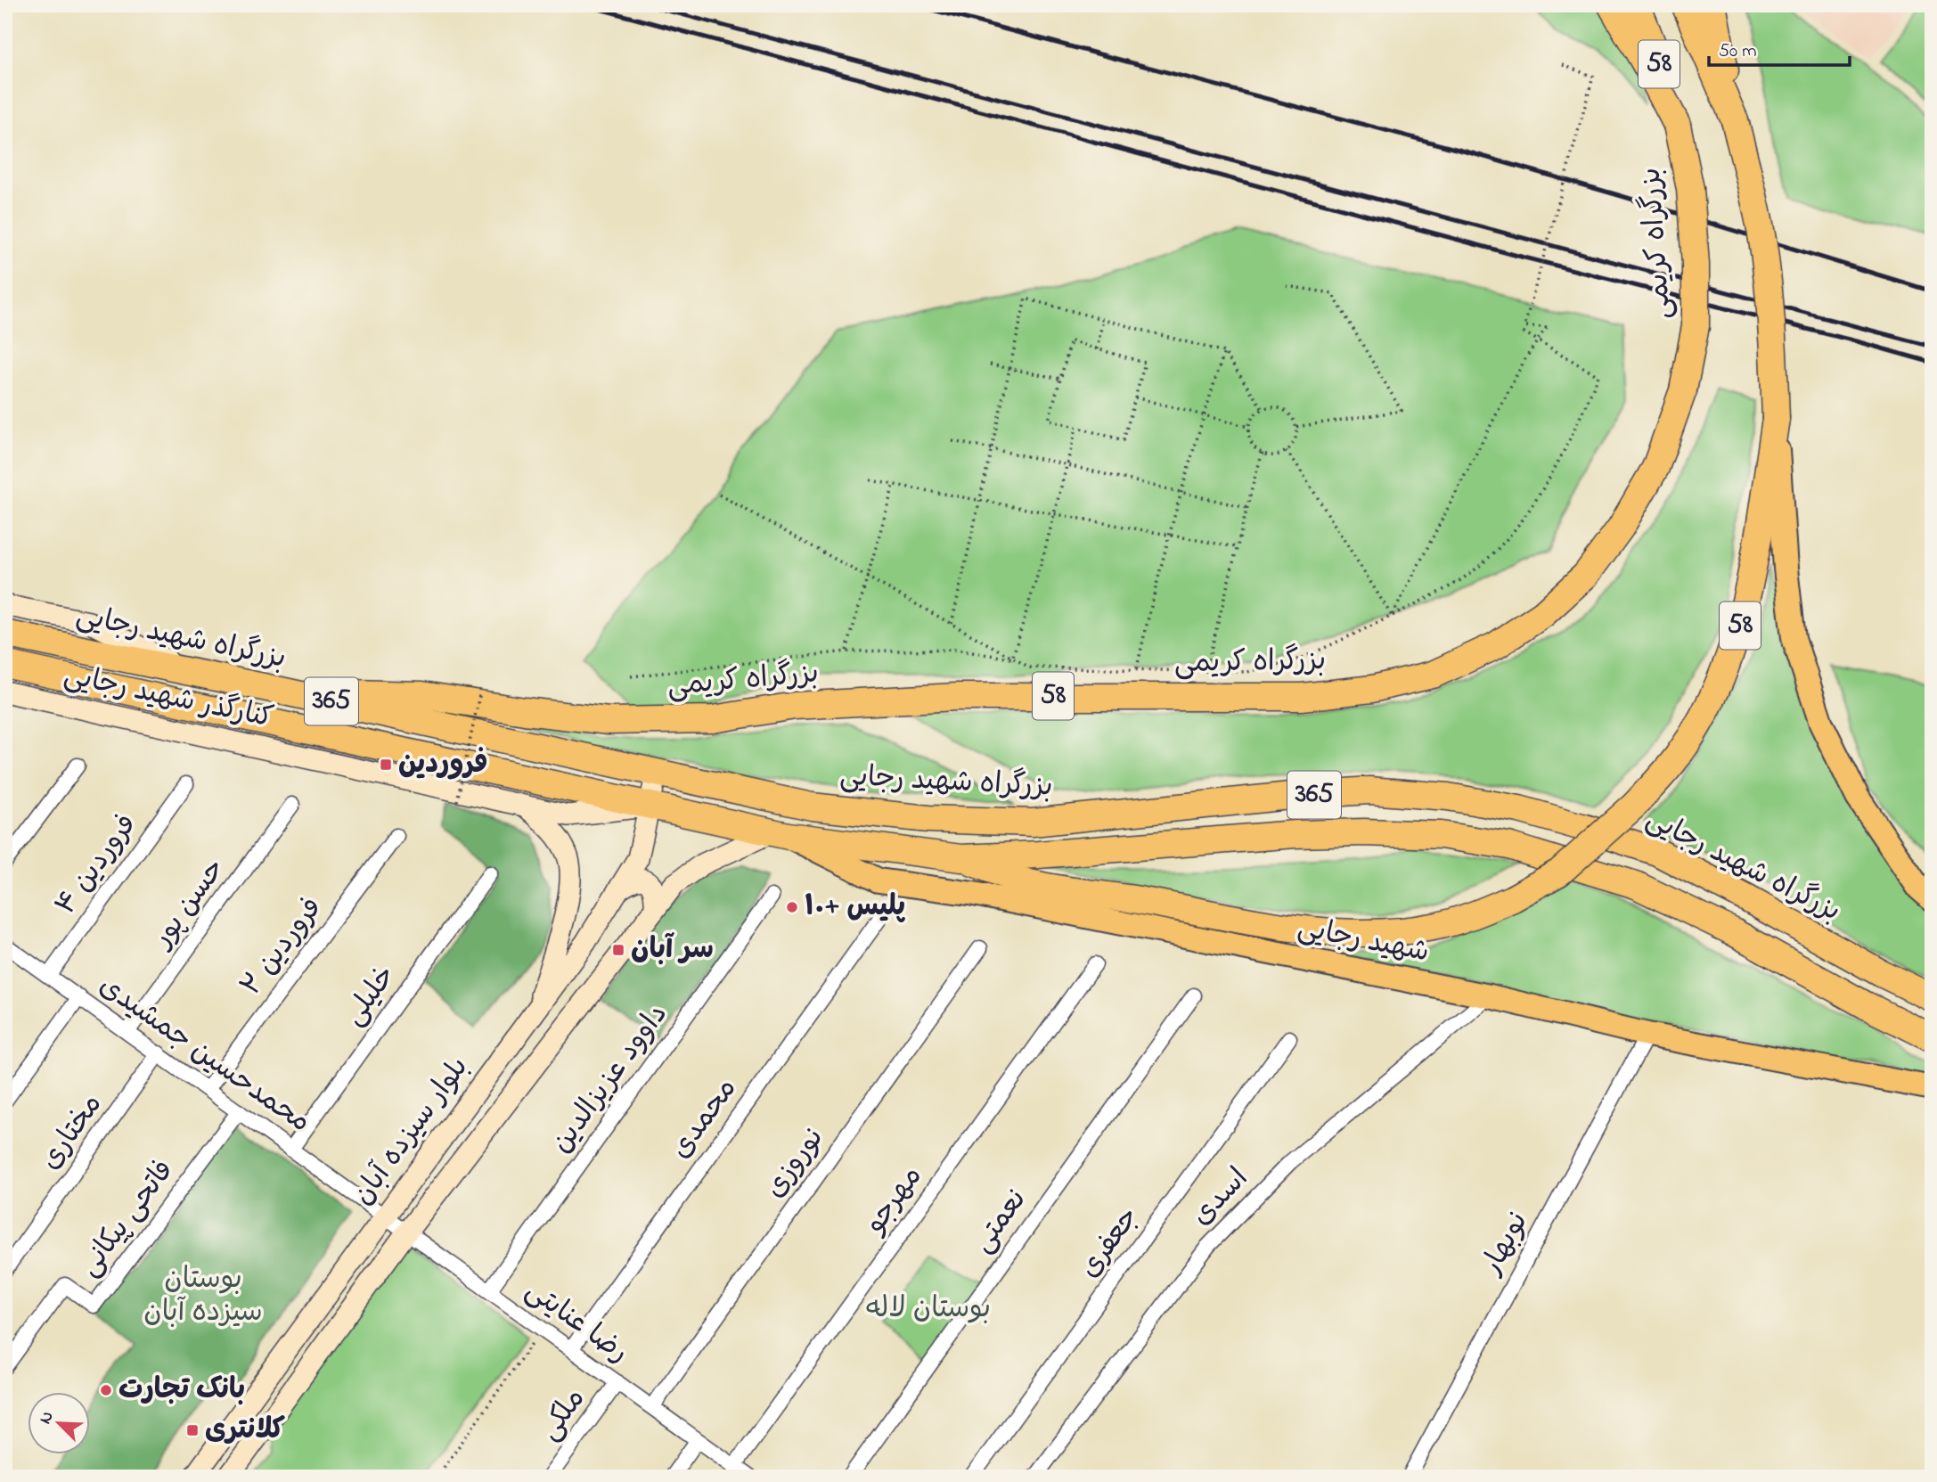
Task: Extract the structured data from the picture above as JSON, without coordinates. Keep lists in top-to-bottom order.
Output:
{
  "streets": {
    "highway": [
      "58",
      "بزرگراه کریمی",
      "بزرگراه شهید رجایی",
      "365"
    ],
    "main road": ["کنارگذر شهید رجایی", "شهید رجایی", "بلوار سیزده آبان"],
    "street": [
      "فروردین ۴",
      "حسن پور",
      "فروردین ۲",
      "خلیلی",
      "محمدحسین جمشیدی",
      "داوود عزیزالدین",
      "محمدی",
      "مختاری",
      "نوروزی",
      "اسدی",
      "مهرجو",
      "فاتحی پیکانی",
      "نعمتی",
      "جعفری",
      "نوبهار",
      "رضا عنایتی",
      "ملکی"
    ]
  },
  "crossings": [
    ["58", "365"],
    ["بزرگراه کریمی", "بزرگراه شهید رجایی"],
    ["بزرگراه شهید رجایی", "کنارگذر شهید رجایی"],
    ["بزرگراه شهید رجایی", "بلوار سیزده آبان"],
    ["کنارگذر شهید رجایی", "365"],
    ["کنارگذر شهید رجایی", "بلوار سیزده آبان"],
    ["365", "شهید رجایی"],
    ["365", "بلوار سیزده آبان"],
    ["فروردین ۴", "محمدحسین جمشیدی"],
    ["حسن پور", "محمدحسین جمشیدی"],
    ["شهید رجایی", "بلوار سیزده آبان"],
    ["شهید رجایی", "اسدی"],
    ["شهید رجایی", "نوبهار"],
    ["فروردین ۲", "محمدحسین جمشیدی"],
    ["خلیلی", "محمدحسین جمشیدی"],
    ["محمدحسین جمشیدی", "بلوار سیزده آبان"],
    ["محمدحسین جمشیدی", "مختاری"],
    ["محمدحسین جمشیدی", "فاتحی پیکانی"],
    ["محمدحسین جمشیدی", "رضا عنایتی"],
    ["داوود عزیزالدین", "رضا عنایتی"],
    ["محمدی", "رضا عنایتی"],
    ["بلوار سیزده آبان", "رضا عنایتی"],
    ["نوروزی", "رضا عنایتی"],
    ["مهرجو", "رضا عنایتی"],
    ["رضا عنایتی", "ملکی"]
  ],
  "parks": ["بوستان سیزده آبان", "بوستان لاله"],
  "places": {
    "transit": ["فروردین", "سر آبان", "کلانتری"],
    "other": ["پلیس +۱۰", "بانک تجارت"]
  },
  "scale_bar": "50 m",
  "north": "top left"
}
